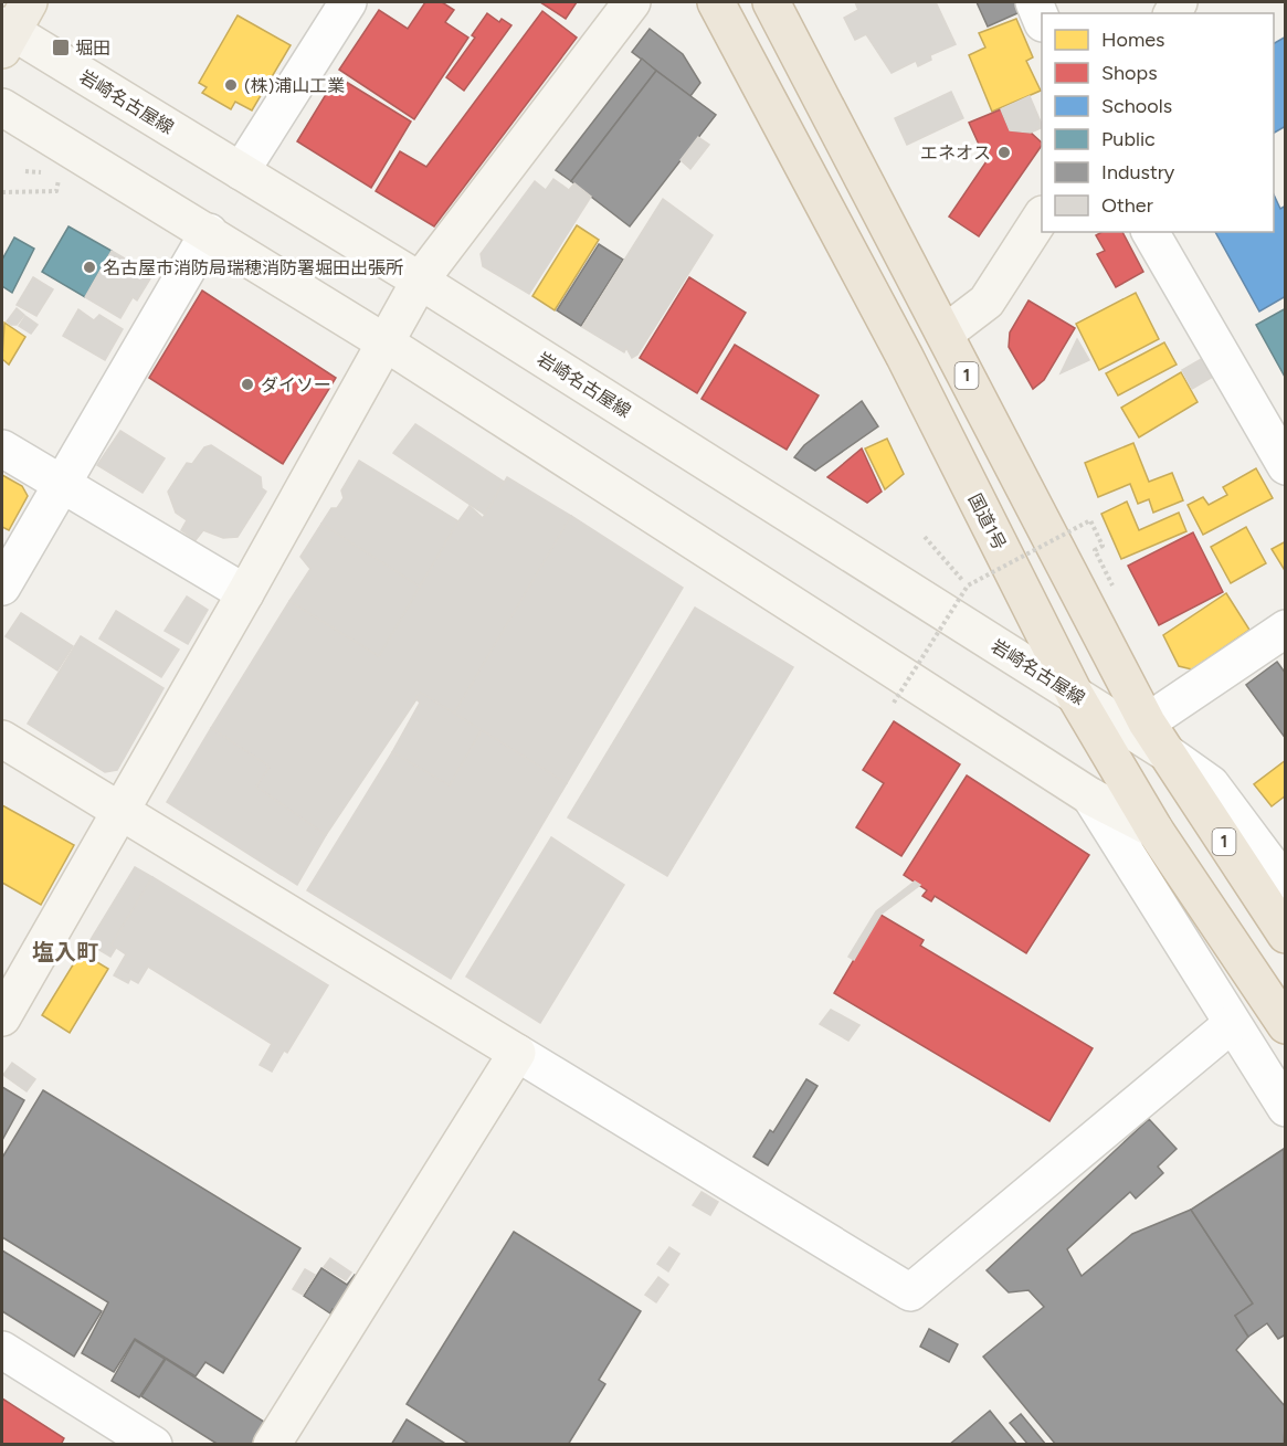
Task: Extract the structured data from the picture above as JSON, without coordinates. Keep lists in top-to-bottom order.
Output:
{
  "streets": {
    "highway": ["1", "国道1号"],
    "main road": ["岩崎名古屋線"]
  },
  "crossings": [
    ["岩崎名古屋線", "1"],
    ["岩崎名古屋線", "国道1号"]
  ],
  "districts": ["塩入町"],
  "places": {
    "transit": ["堀田"],
    "other": [
      "(株)浦山工業",
      "エネオス",
      "名古屋市消防局瑞穂消防署堀田出張所",
      "ダイソー"
    ]
  },
  "legend": [
    "Homes",
    "Shops",
    "Schools",
    "Public",
    "Industry",
    "Other"
  ]
}
